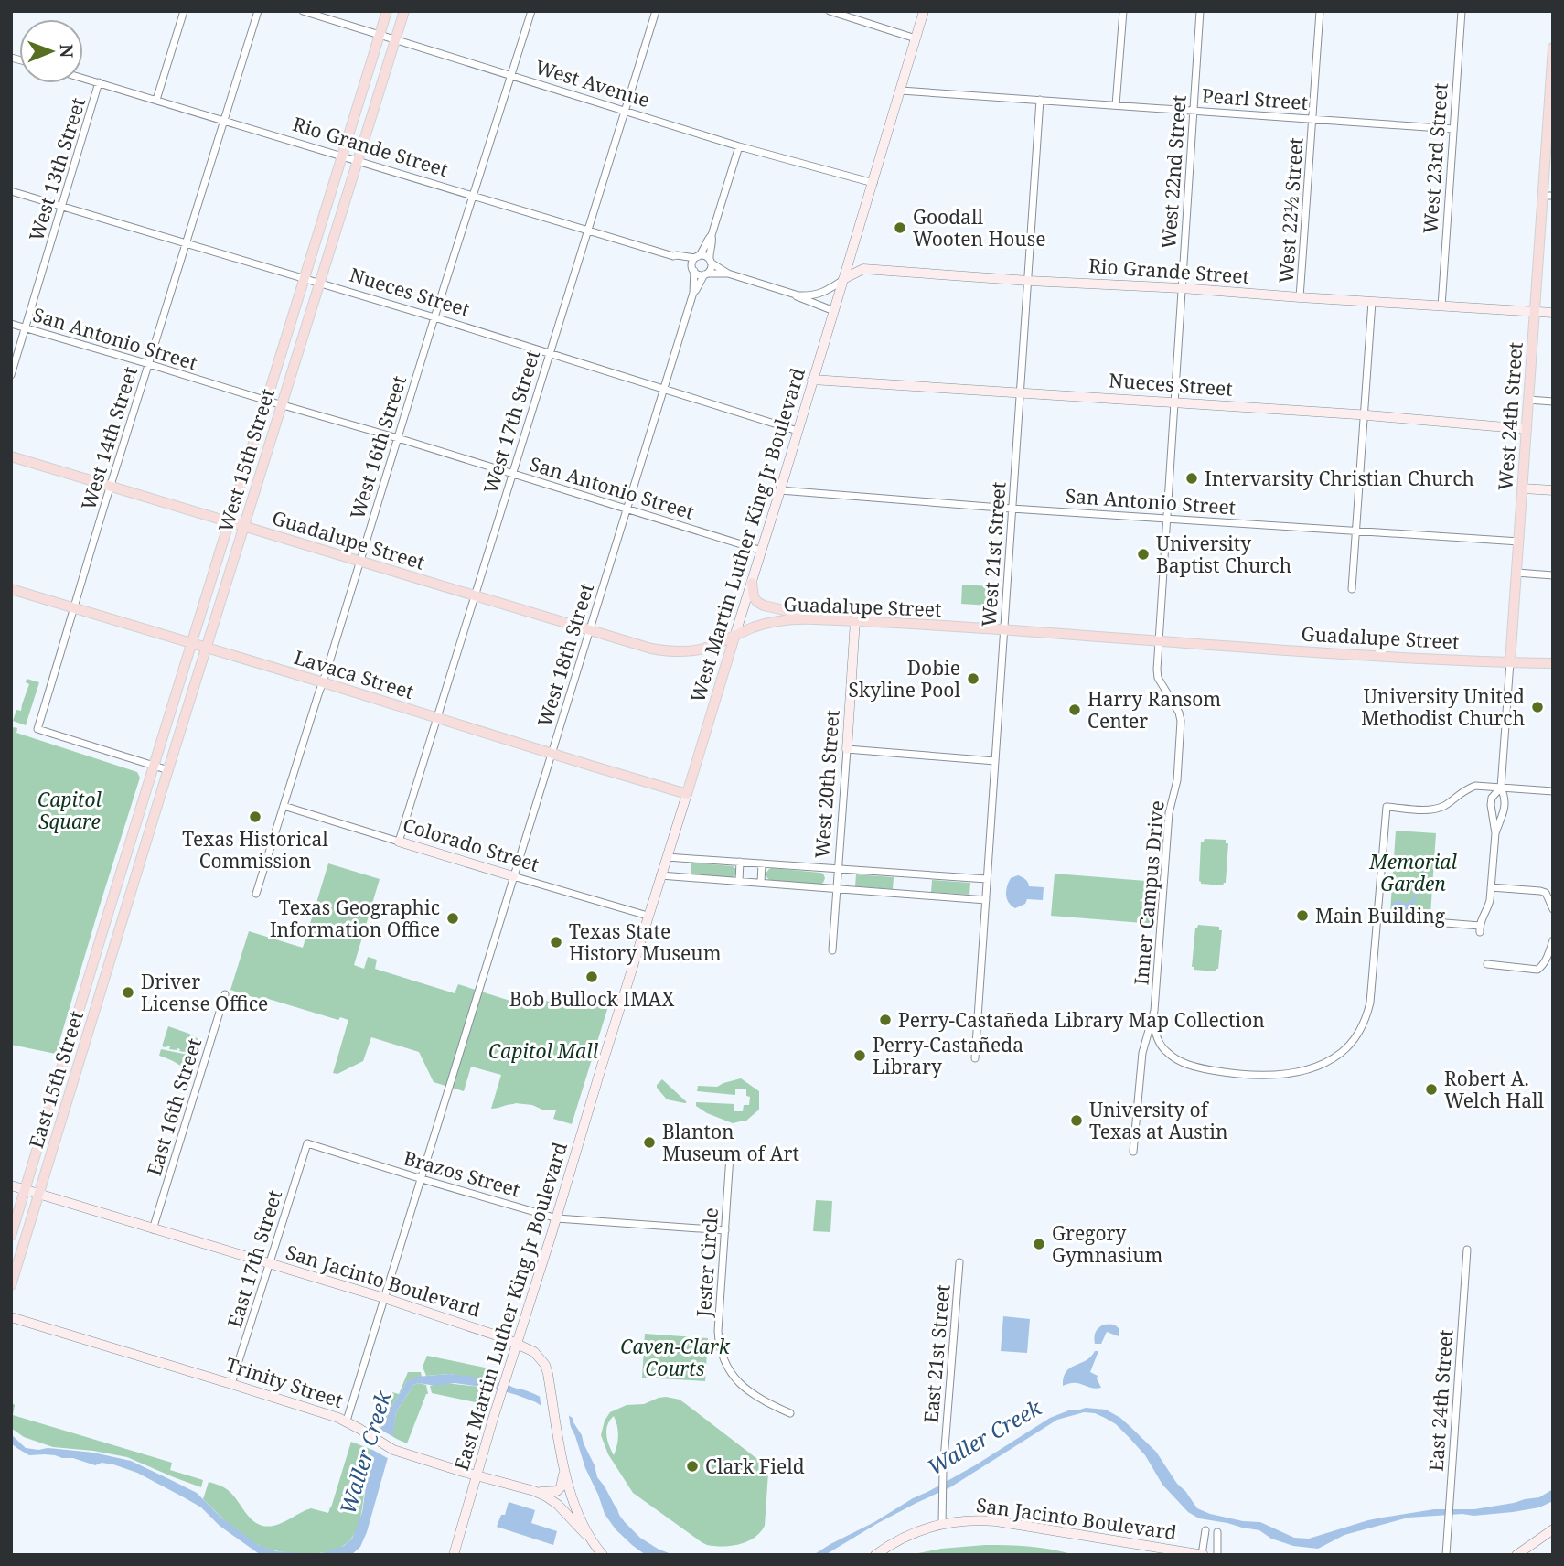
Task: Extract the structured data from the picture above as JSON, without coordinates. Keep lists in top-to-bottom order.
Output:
{
  "streets": {
    "main road": [
      "West 24th Street",
      "West 15th Street",
      "West Martin Luther King Jr Boulevard",
      "Guadalupe Street",
      "Lavaca Street",
      "East 15th Street"
    ],
    "street": [
      "West Avenue",
      "Pearl Street",
      "Rio Grande Street",
      "West 23rd Street",
      "West 13th Street",
      "West 22nd Street",
      "West 22½ Street",
      "Nueces Street",
      "San Antonio Street",
      "West 17th Street",
      "West 14th Street",
      "West 16th Street",
      "West 21st Street",
      "West 18th Street",
      "West 20th Street",
      "Colorado Street",
      "Inner Campus Drive",
      "East 16th Street",
      "Brazos Street",
      "East 17th Street",
      "Jester Circle",
      "San Jacinto Boulevard",
      "East Martin Luther King Jr Boulevard",
      "East 21st Street",
      "Trinity Street",
      "East 24th Street"
    ]
  },
  "crossings": [
    ["West Avenue", "West 17th Street"],
    ["West Avenue", "West 16th Street"],
    ["West Avenue", "West 15th Street"],
    ["West Avenue", "West Martin Luther King Jr Boulevard"],
    ["Pearl Street", "West 23rd Street"],
    ["Pearl Street", "West 22nd Street"],
    ["Pearl Street", "West 22½ Street"],
    ["Pearl Street", "West Martin Luther King Jr Boulevard"],
    ["Pearl Street", "West 21st Street"],
    ["Rio Grande Street", "West 23rd Street"],
    ["Rio Grande Street", "West 13th Street"],
    ["Rio Grande Street", "West 22nd Street"],
    ["Rio Grande Street", "West 22½ Street"],
    ["Rio Grande Street", "West 24th Street"],
    ["Rio Grande Street", "West 17th Street"],
    ["Rio Grande Street", "West 14th Street"],
    ["Rio Grande Street", "West 16th Street"],
    ["Rio Grande Street", "West 15th Street"],
    ["Rio Grande Street", "West Martin Luther King Jr Boulevard"],
    ["Rio Grande Street", "West 21st Street"],
    ["Rio Grande Street", "West 18th Street"],
    ["West 13th Street", "Nueces Street"],
    ["West 13th Street", "San Antonio Street"],
    ["West 22nd Street", "Nueces Street"],
    ["West 22nd Street", "San Antonio Street"],
    ["West 22nd Street", "Guadalupe Street"],
    ["West 22nd Street", "Inner Campus Drive"],
    ["Nueces Street", "West 24th Street"],
    ["Nueces Street", "West 17th Street"],
    ["Nueces Street", "West 14th Street"],
    ["Nueces Street", "West 16th Street"],
    ["Nueces Street", "West 15th Street"],
    ["Nueces Street", "West Martin Luther King Jr Boulevard"],
    ["Nueces Street", "West 21st Street"],
    ["Nueces Street", "West 18th Street"],
    ["San Antonio Street", "West 24th Street"],
    ["San Antonio Street", "West 17th Street"],
    ["San Antonio Street", "West 14th Street"],
    ["San Antonio Street", "West 16th Street"],
    ["San Antonio Street", "West 15th Street"],
    ["San Antonio Street", "West Martin Luther King Jr Boulevard"],
    ["San Antonio Street", "West 21st Street"],
    ["San Antonio Street", "West 18th Street"],
    ["West 24th Street", "Guadalupe Street"],
    ["West 17th Street", "Guadalupe Street"],
    ["West 17th Street", "Lavaca Street"],
    ["West 17th Street", "Colorado Street"],
    ["West 14th Street", "West 15th Street"],
    ["West 14th Street", "Guadalupe Street"],
    ["West 14th Street", "Lavaca Street"],
    ["West 16th Street", "Guadalupe Street"],
    ["West 16th Street", "Lavaca Street"],
    ["West 16th Street", "Colorado Street"],
    ["West 15th Street", "Guadalupe Street"],
    ["West 15th Street", "Lavaca Street"],
    ["West 15th Street", "East 15th Street"],
    ["West Martin Luther King Jr Boulevard", "Guadalupe Street"],
    ["West Martin Luther King Jr Boulevard", "Lavaca Street"],
    ["West Martin Luther King Jr Boulevard", "Colorado Street"],
    ["West Martin Luther King Jr Boulevard", "East Martin Luther King Jr Boulevard"],
    ["Guadalupe Street", "West 21st Street"],
    ["Guadalupe Street", "West 18th Street"],
    ["Guadalupe Street", "West 20th Street"],
    ["Guadalupe Street", "Inner Campus Drive"],
    ["West 18th Street", "Lavaca Street"],
    ["West 18th Street", "Colorado Street"],
    ["West 18th Street", "Brazos Street"],
    ["West 18th Street", "San Jacinto Boulevard"],
    ["West 18th Street", "Trinity Street"],
    ["East 15th Street", "San Jacinto Boulevard"],
    ["East 16th Street", "San Jacinto Boulevard"],
    ["Brazos Street", "East 17th Street"],
    ["Brazos Street", "Jester Circle"],
    ["Brazos Street", "East Martin Luther King Jr Boulevard"],
    ["East 17th Street", "San Jacinto Boulevard"],
    ["East 17th Street", "Trinity Street"],
    ["San Jacinto Boulevard", "East Martin Luther King Jr Boulevard"],
    ["San Jacinto Boulevard", "East 21st Street"],
    ["San Jacinto Boulevard", "Trinity Street"],
    ["East Martin Luther King Jr Boulevard", "Trinity Street"]
  ],
  "water": ["Waller Creek"],
  "parks": [
    "Capitol Square",
    "Memorial Garden",
    "Capitol Mall",
    "Caven-Clark Courts"
  ],
  "places": [
    "Goodall Wooten House",
    "Intervarsity Christian Church",
    "University Baptist Church",
    "Dobie Skyline Pool",
    "University United Methodist Church",
    "Harry Ransom Center",
    "Texas Historical Commission",
    "Main Building",
    "Texas Geographic Information Office",
    "Texas State History Museum",
    "Bob Bullock IMAX",
    "Driver License Office",
    "Perry-Castañeda Library Map Collection",
    "Perry-Castañeda Library",
    "Robert A. Welch Hall",
    "University of Texas at Austin",
    "Blanton Museum of Art",
    "Gregory Gymnasium",
    "Clark Field"
  ],
  "north": "right"
}
